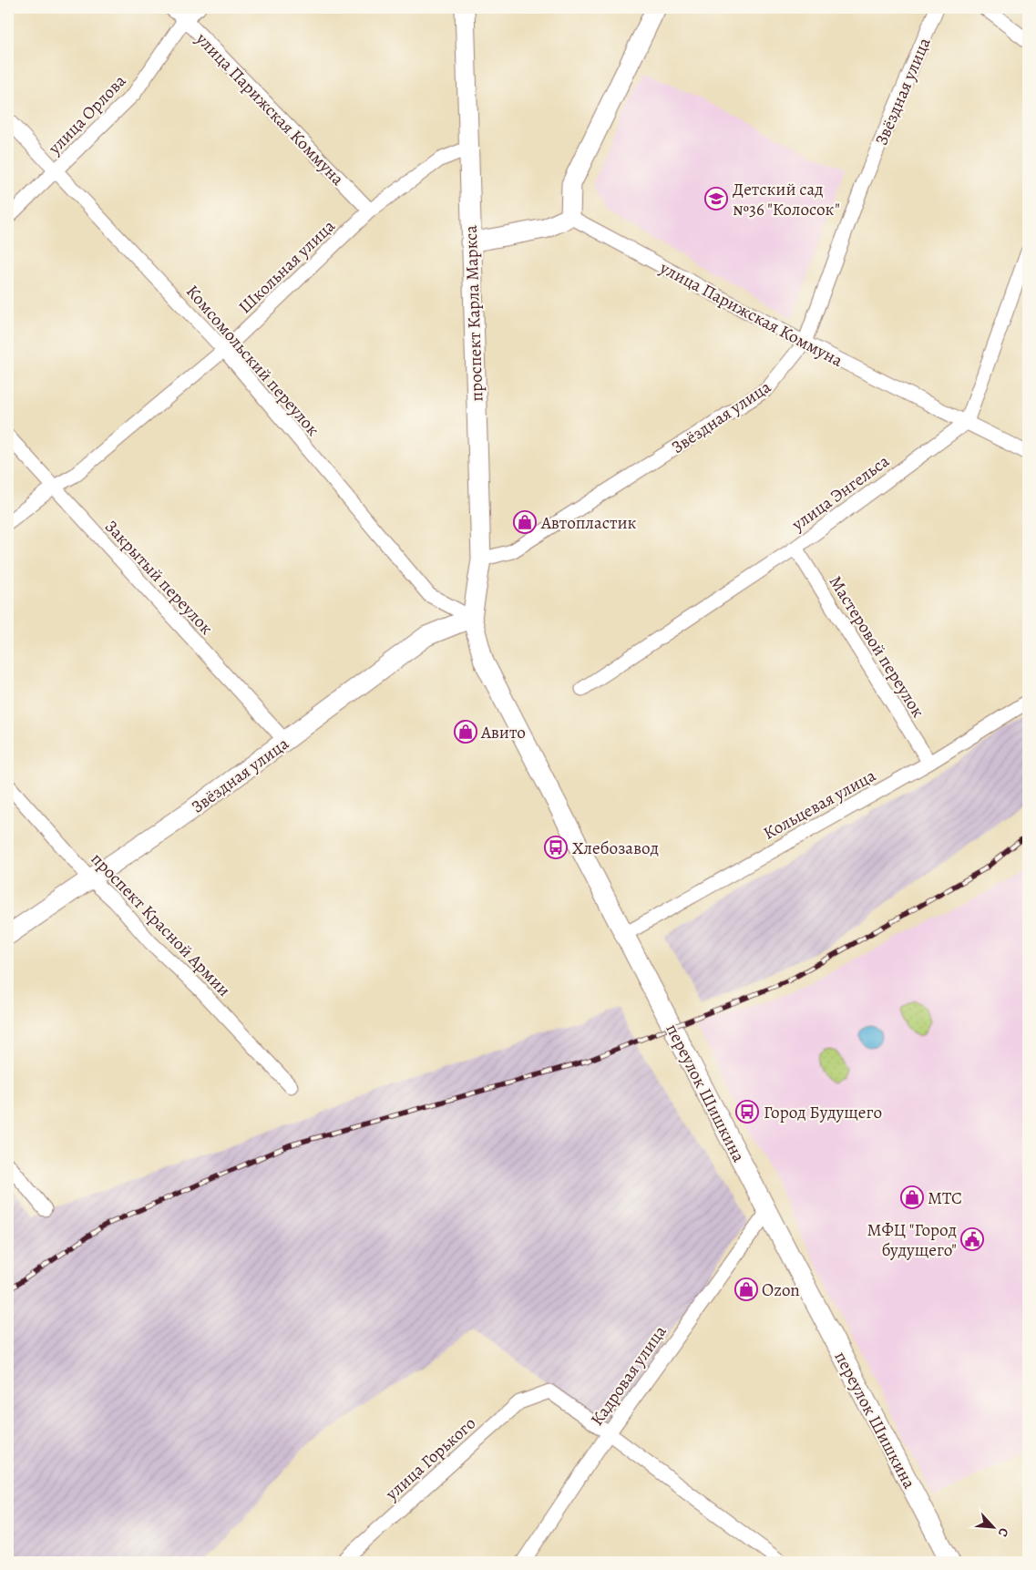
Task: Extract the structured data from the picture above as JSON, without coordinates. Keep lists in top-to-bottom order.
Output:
{
  "streets": {
    "main road": ["Звёздная улица", "проспект Карла Маркса", "переулок Шишкина"],
    "street": [
      "улица Парижская Коммуна",
      "улица Орлова",
      "Школьная улица",
      "Комсомольский переулок",
      "улица Энгельса",
      "Закрытый переулок",
      "Мастеровой переулок",
      "Кольцевая улица",
      "проспект Красной Армии",
      "Кадровая улица",
      "улица Горького"
    ]
  },
  "crossings": [
    ["Звёздная улица", "улица Парижская Коммуна"],
    ["Звёздная улица", "проспект Карла Маркса"],
    ["Звёздная улица", "Комсомольский переулок"],
    ["Звёздная улица", "Закрытый переулок"],
    ["Звёздная улица", "проспект Красной Армии"],
    ["Звёздная улица", "переулок Шишкина"],
    ["улица Парижская Коммуна", "улица Орлова"],
    ["улица Парижская Коммуна", "Школьная улица"],
    ["улица Парижская Коммуна", "улица Энгельса"],
    ["улица Орлова", "Комсомольский переулок"],
    ["Школьная улица", "проспект Карла Маркса"],
    ["Школьная улица", "Комсомольский переулок"],
    ["Школьная улица", "Закрытый переулок"],
    ["проспект Карла Маркса", "Комсомольский переулок"],
    ["проспект Карла Маркса", "переулок Шишкина"],
    ["Комсомольский переулок", "переулок Шишкина"],
    ["улица Энгельса", "Мастеровой переулок"],
    ["Мастеровой переулок", "Кольцевая улица"],
    ["Кольцевая улица", "переулок Шишкина"],
    ["переулок Шишкина", "Кадровая улица"],
    ["Кадровая улица", "улица Горького"]
  ],
  "places": {
    "school or university": ["Детский сад №36 \"Колосок\""],
    "shop": [
      "Автопластик",
      "Авито",
      "МТС",
      "Ozon"
    ],
    "bus stop": ["Хлебозавод", "Город Будущего"],
    "public building": ["МФЦ \"Город будущего\""]
  },
  "north": "bottom right"
}
